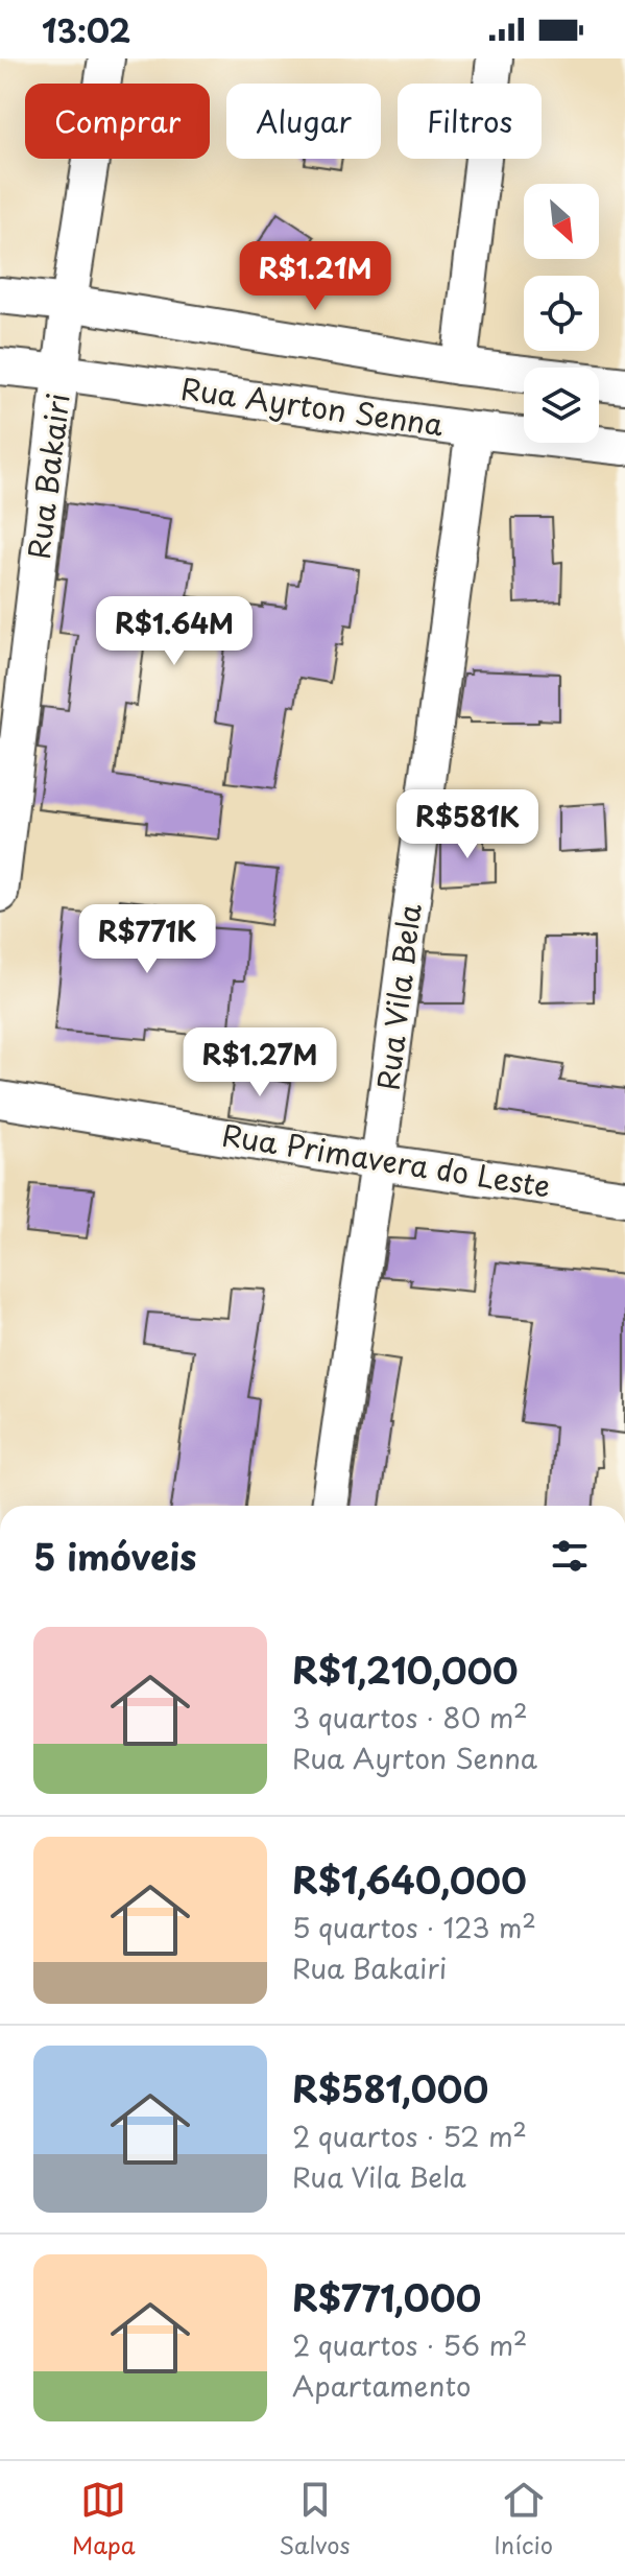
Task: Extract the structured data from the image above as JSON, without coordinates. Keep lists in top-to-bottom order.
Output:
{
  "streets": {
    "street": [
      "Rua Ayrton Senna",
      "Rua Bakairi",
      "Rua Vila Bela",
      "Rua Primavera do Leste"
    ]
  },
  "crossings": [
    ["Rua Ayrton Senna", "Rua Bakairi"],
    ["Rua Ayrton Senna", "Rua Vila Bela"],
    ["Rua Vila Bela", "Rua Primavera do Leste"]
  ],
  "north": "bottom right",
  "page": {
    "status": "13:02",
    "chip": ["Comprar", "Alugar", "Filtros"],
    "price": [
      "R$1.21M",
      "R$1.64M",
      "R$581K",
      "R$771K",
      "R$1.27M"
    ],
    "heading": "5 imóveis",
    "list": [
      {
        "name": "R$1,210,000",
        "note": "3 quartos · 80 m² · Rua Ayrton Senna"
      },
      {
        "name": "R$1,640,000",
        "note": "5 quartos · 123 m² · Rua Bakairi"
      },
      {
        "name": "R$581,000",
        "note": "2 quartos · 52 m² · Rua Vila Bela"
      },
      {
        "name": "R$771,000",
        "note": "2 quartos · 56 m² · Apartamento"
      }
    ],
    "tabs": ["Mapa", "Salvos", "Início"]
  }
}
